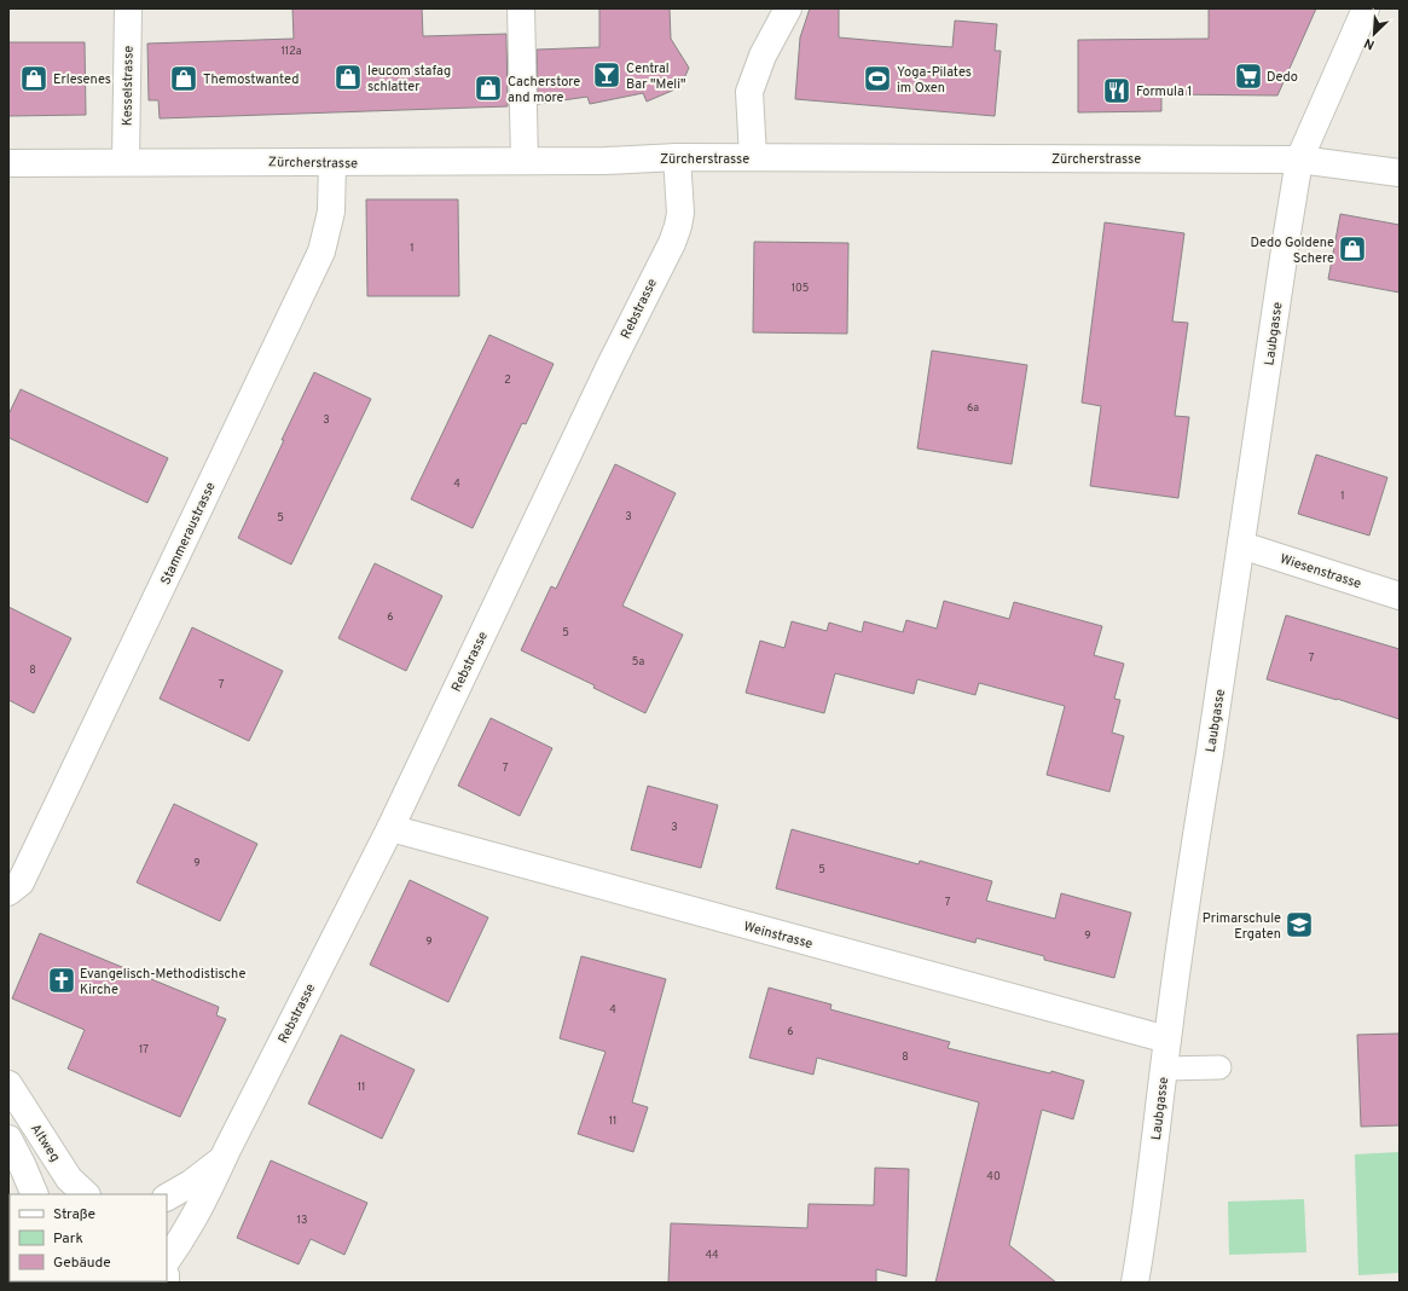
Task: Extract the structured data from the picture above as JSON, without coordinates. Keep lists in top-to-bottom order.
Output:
{
  "streets": {
    "street": [
      "Kesselstrasse",
      "Zürcherstrasse",
      "Rebstrasse",
      "Laubgasse",
      "Stammeraustrasse",
      "Wiesenstrasse",
      "Weinstrasse",
      "Altweg"
    ]
  },
  "crossings": [
    ["Kesselstrasse", "Zürcherstrasse"],
    ["Zürcherstrasse", "Rebstrasse"],
    ["Zürcherstrasse", "Laubgasse"],
    ["Zürcherstrasse", "Stammeraustrasse"],
    ["Rebstrasse", "Weinstrasse"],
    ["Laubgasse", "Wiesenstrasse"],
    ["Laubgasse", "Weinstrasse"]
  ],
  "places": {
    "bar": ["Central Bar \"Meli\""],
    "supermarket": ["Dedo"],
    "shop": [
      "leucom stafag schlatter",
      "Erlesenes",
      "Themostwanted",
      "Cacherstore and more",
      "Dedo Goldene Schere"
    ],
    "sports": ["Yoga-Pilates im Oxen"],
    "restaurant": ["Formula 1"],
    "school or university": ["Primarschule Ergaten"],
    "church": ["Evangelisch-Methodistische Kirche"]
  },
  "house_numbers": [
    "112a",
    "1",
    "105",
    "2",
    "6a",
    "3",
    "4",
    "1",
    "3",
    "5",
    "6",
    "5",
    "7",
    "5a",
    "8",
    "7",
    "7",
    "3",
    "9",
    "5",
    "7",
    "9",
    "9",
    "4",
    "6",
    "17",
    "8",
    "11",
    "11",
    "40",
    "13",
    "44"
  ],
  "legend": ["Straße", "Park", "Gebäude"],
  "north": "bottom left"
}
